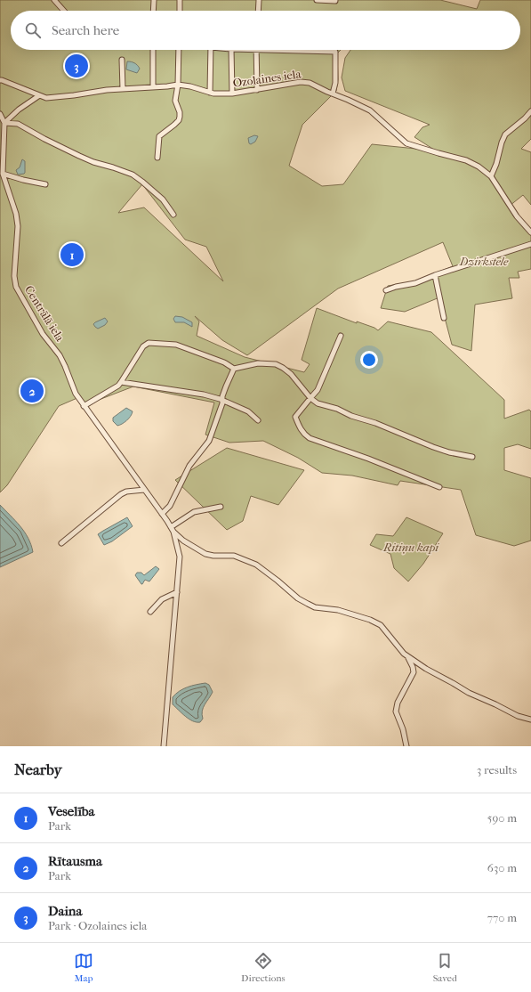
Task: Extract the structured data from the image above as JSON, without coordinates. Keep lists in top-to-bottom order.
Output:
{
  "streets": {
    "street": ["Ozolaines iela", "Centrālā iela"]
  },
  "parks": ["Dzirkstele", "Ritiņu kapi"],
  "page": {
    "search": "Search here",
    "pins": ["3", "1", "2"],
    "heading": ["Nearby", "3 results"],
    "list": [
      {
        "mark": "1",
        "name": "Veselība",
        "note": "Park",
        "value": "590 m"
      },
      {
        "mark": "2",
        "name": "Rītausma",
        "note": "Park",
        "value": "630 m"
      },
      {
        "mark": "3",
        "name": "Daina",
        "note": "Park · Ozolaines iela",
        "value": "770 m"
      }
    ],
    "nav": ["Map", "Directions", "Saved"]
  }
}
